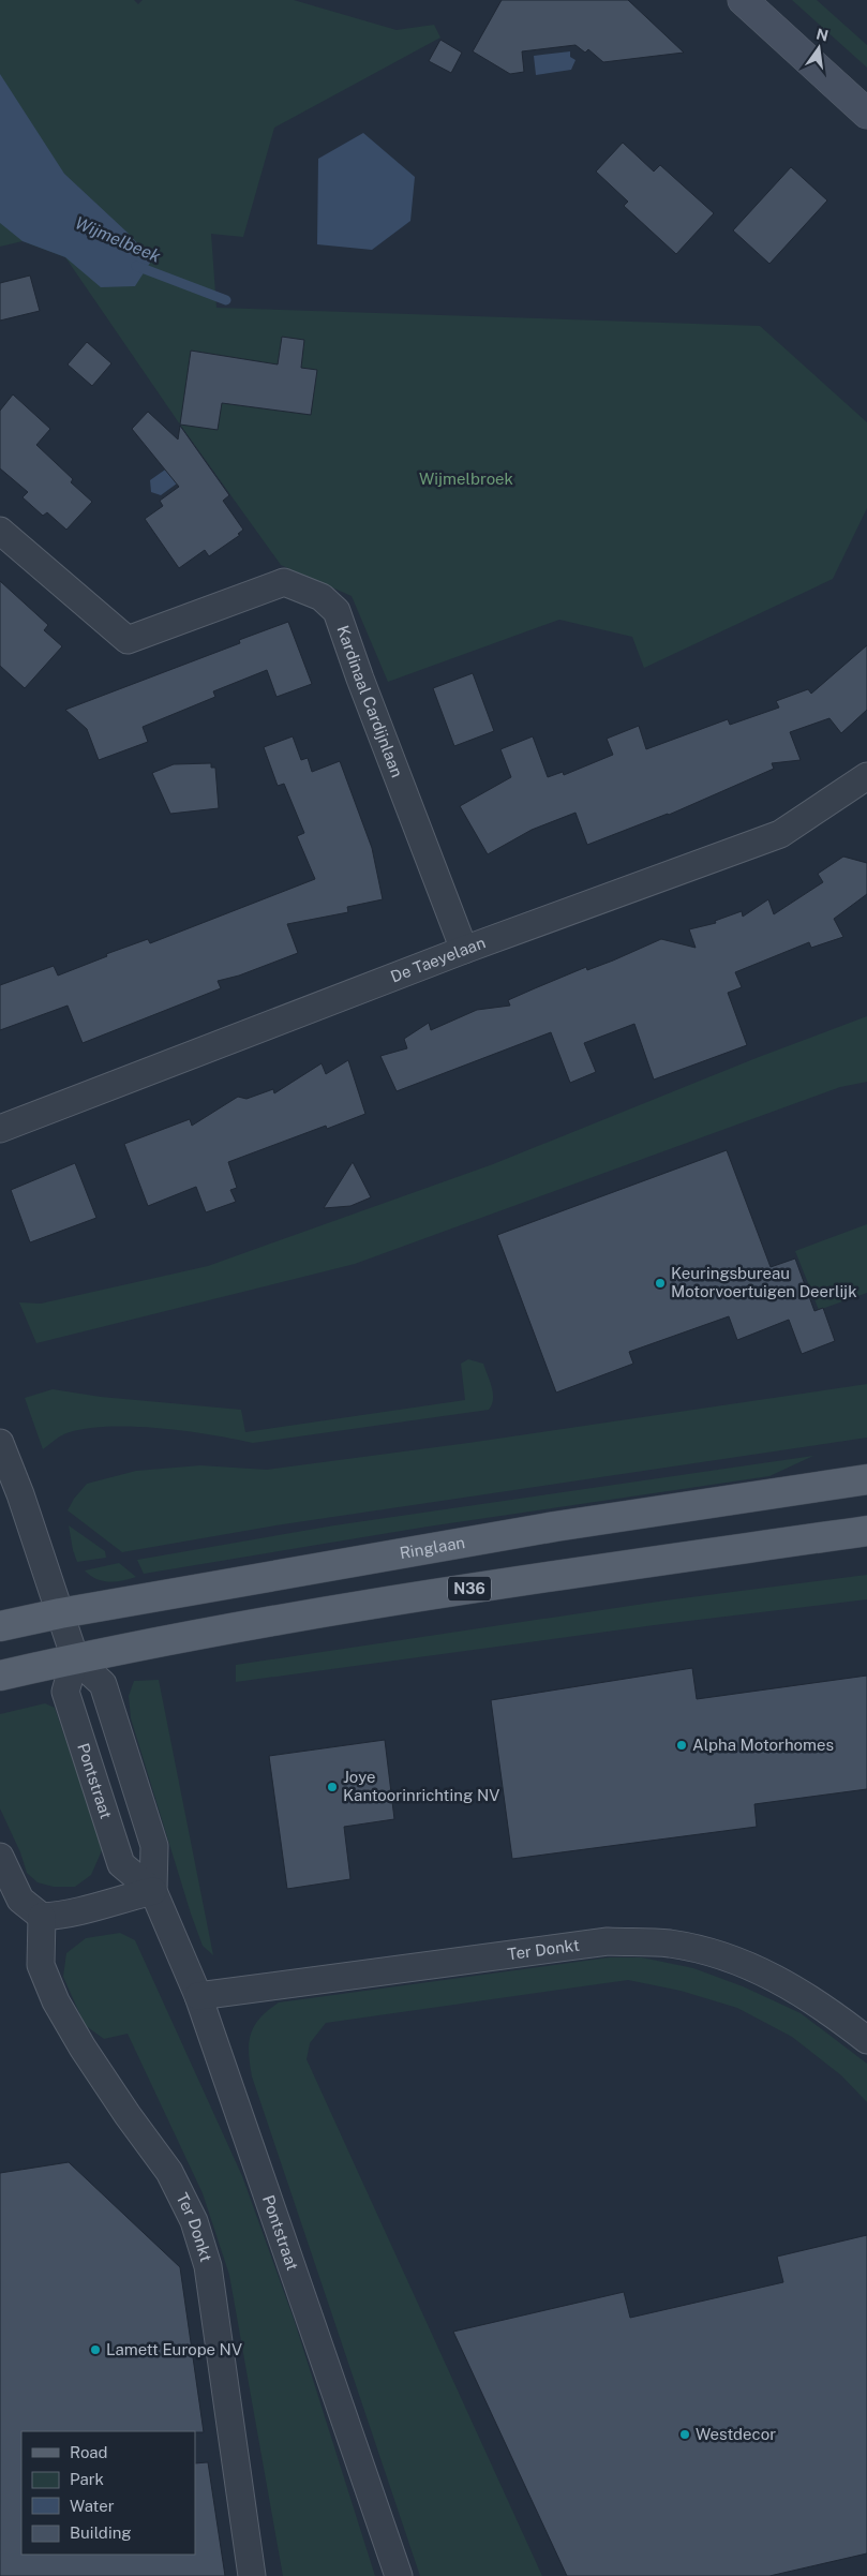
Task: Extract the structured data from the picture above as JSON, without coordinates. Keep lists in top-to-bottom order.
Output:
{
  "streets": {
    "main road": ["Ringlaan", "N36"],
    "street": [
      "Kardinaal Cardijnlaan",
      "De Taeyelaan",
      "Pontstraat",
      "Ter Donkt"
    ]
  },
  "crossings": [
    ["Kardinaal Cardijnlaan", "De Taeyelaan"],
    ["N36", "Pontstraat"],
    ["Pontstraat", "Ter Donkt"]
  ],
  "water": ["Wijmelbeek"],
  "parks": ["Wijmelbroek"],
  "places": [
    "Keuringsbureau Motorvoertuigen Deerlijk",
    "Alpha Motorhomes",
    "Joye Kantoorinrichting NV",
    "Lamett Europe NV",
    "Westdecor"
  ],
  "legend": [
    "Road",
    "Park",
    "Water",
    "Building"
  ],
  "north": "top"
}
